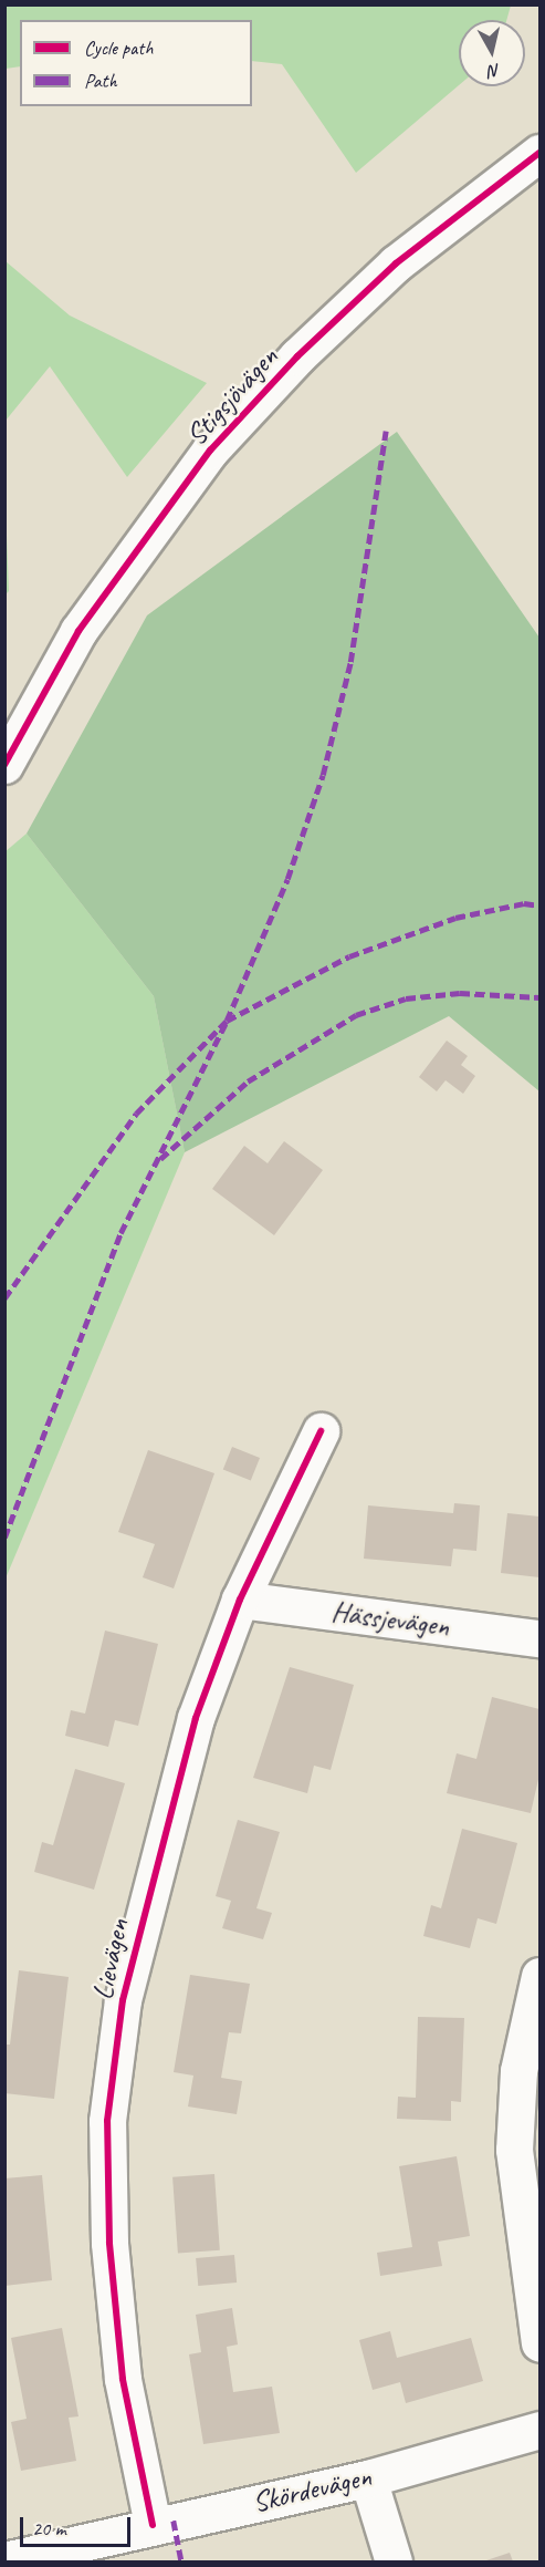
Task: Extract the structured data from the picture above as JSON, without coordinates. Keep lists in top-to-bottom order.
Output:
{
  "streets": {
    "street": [
      "Stigsjövägen",
      "Hässjevägen",
      "Lievägen",
      "Skördevägen"
    ]
  },
  "crossings": [
    ["Hässjevägen", "Lievägen"],
    ["Lievägen", "Skördevägen"]
  ],
  "legend": ["Cycle path", "Path"],
  "scale_bar": "20 m",
  "north": "bottom"
}
